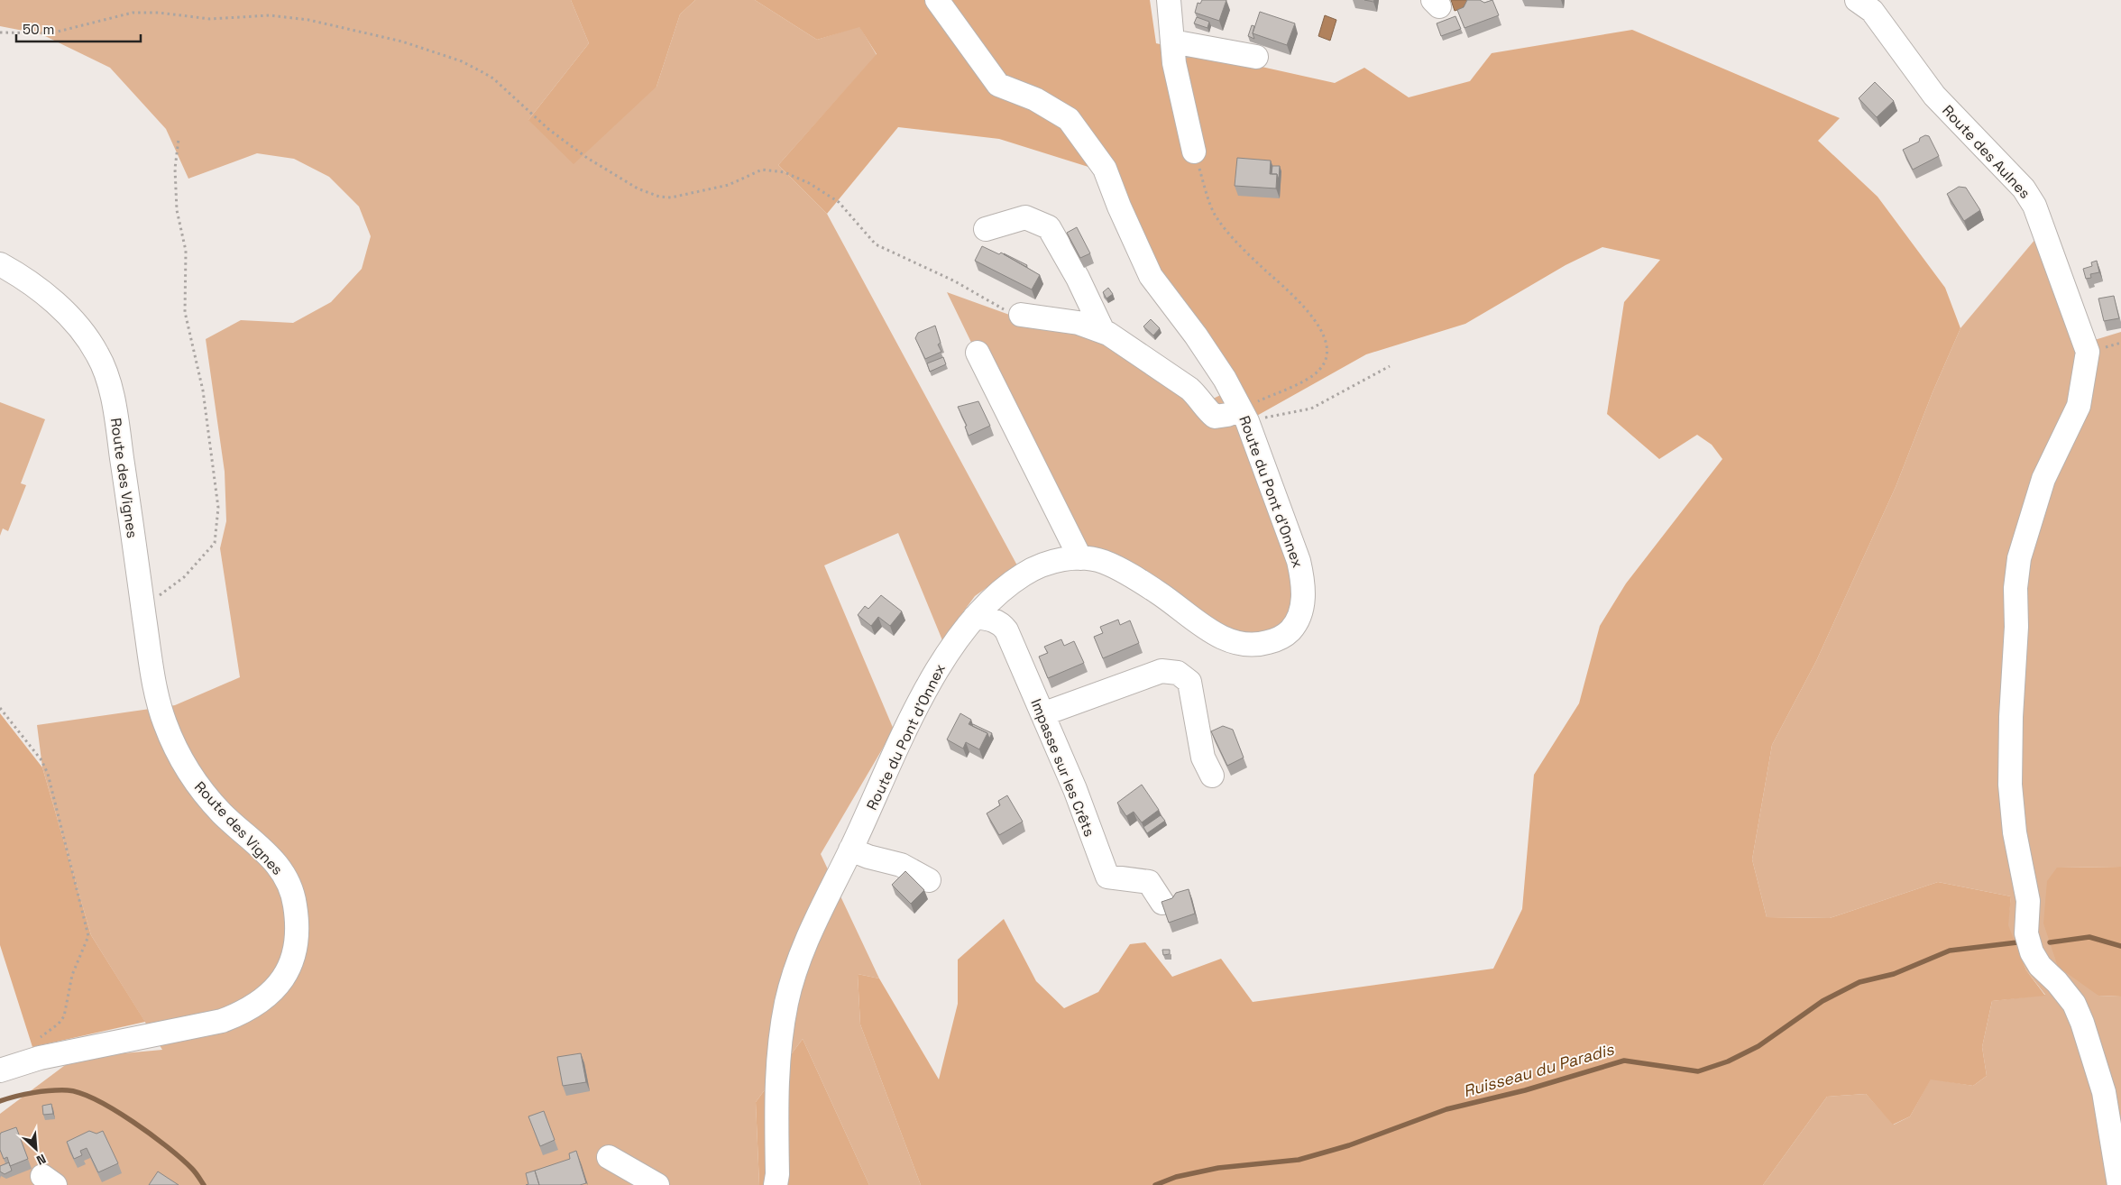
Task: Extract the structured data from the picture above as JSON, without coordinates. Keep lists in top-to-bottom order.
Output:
{
  "streets": {
    "street": [
      "Route des Aulnes",
      "Route des Vignes",
      "Route du Pont d'Onnex",
      "Impasse sur les Crêts"
    ]
  },
  "crossings": [
    ["Route du Pont d'Onnex", "Impasse sur les Crêts"]
  ],
  "water": ["Ruisseau du Paradis"],
  "scale_bar": "50 m",
  "north": "bottom right"
}
